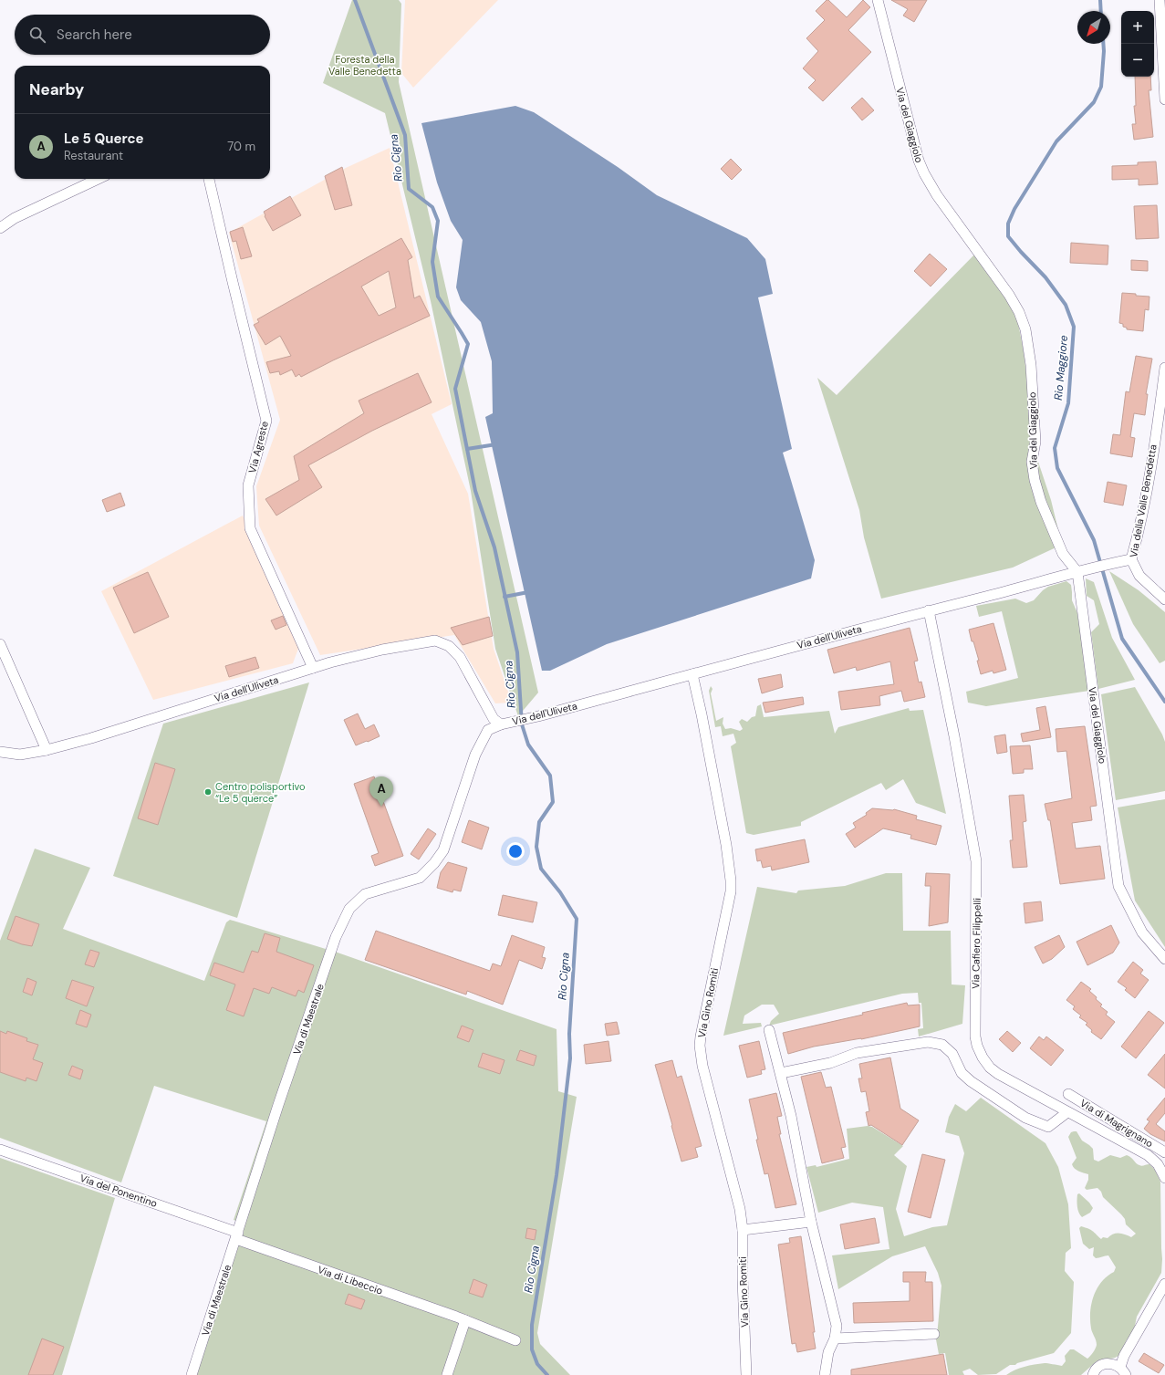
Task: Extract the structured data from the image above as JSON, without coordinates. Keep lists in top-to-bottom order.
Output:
{
  "streets": {
    "street": [
      "Via del Giaggiolo",
      "Via Agreste",
      "Via della Valle Benedetta",
      "Via dell'Uliveta",
      "Via Cafiero Filippelli",
      "Via Gino Romiti",
      "Via di Maestrale",
      "Via di Magrignano",
      "Via del Ponentino",
      "Via di Libeccio"
    ]
  },
  "crossings": [
    ["Via del Giaggiolo", "Via dell'Uliveta"],
    ["Via Agreste", "Via dell'Uliveta"],
    ["Via della Valle Benedetta", "Via dell'Uliveta"],
    ["Via dell'Uliveta", "Via Cafiero Filippelli"],
    ["Via dell'Uliveta", "Via Gino Romiti"],
    ["Via dell'Uliveta", "Via di Maestrale"],
    ["Via di Maestrale", "Via del Ponentino"],
    ["Via di Maestrale", "Via di Libeccio"],
    ["Via del Ponentino", "Via di Libeccio"]
  ],
  "water": ["Rio Cigna", "Rio Maggiore"],
  "parks": ["Foresta della Valle Benedetta"],
  "places": ["Centro polisportivo “Le 5 querce”"],
  "north": "bottom left",
  "page": {
    "map_buttons": ["+", "−"],
    "search": "Search here",
    "heading": "Nearby",
    "list": [
      {
        "mark": "A",
        "name": "Le 5 Querce",
        "note": "Restaurant",
        "value": "70 m"
      }
    ],
    "pins": "A"
  }
}
